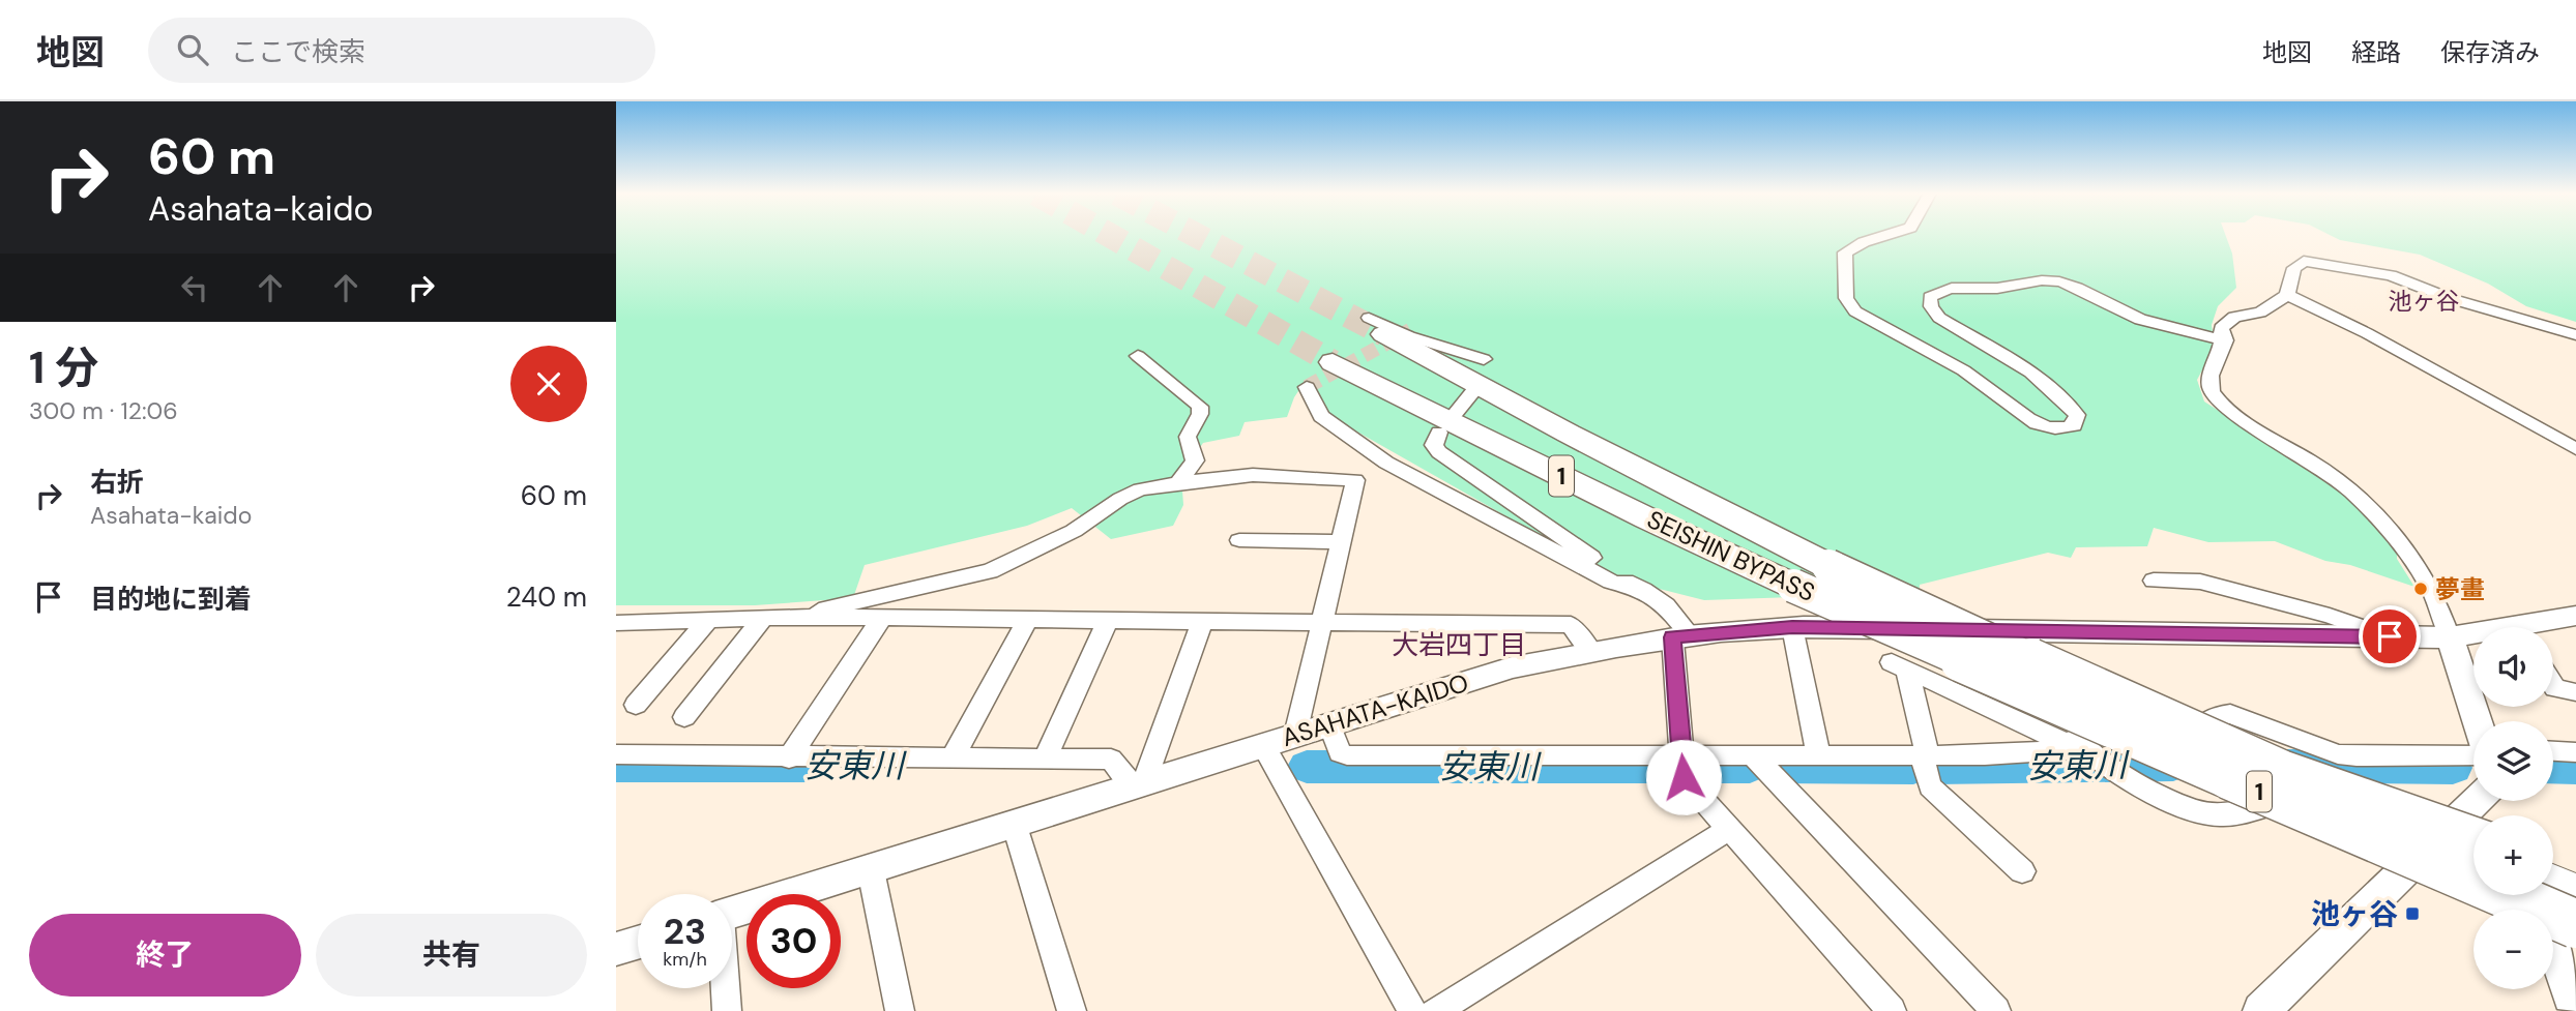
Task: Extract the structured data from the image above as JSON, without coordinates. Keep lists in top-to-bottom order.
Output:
{
  "streets": {
    "highway": ["1", "SEISHIN BYPASS"],
    "street": ["ASAHATA-KAIDO"]
  },
  "crossings": [
    ["1", "SEISHIN BYPASS"],
    ["1", "ASAHATA-KAIDO"]
  ],
  "districts": ["池ヶ谷", "大岩四丁目"],
  "water": ["安東川"],
  "places": {
    "other": ["夢畫"],
    "transit": ["池ヶ谷"]
  },
  "page": {
    "header": "地図",
    "search": "ここで検索",
    "nav": ["地図", "経路", "保存済み"],
    "turn": ["60 m", "Asahata-kaido"],
    "heading": ["1 分", "300 m · 12:06"],
    "list": [
      {
        "name": "右折",
        "note": "Asahata-kaido",
        "value": "60 m"
      },
      {
        "name": "目的地に到着",
        "value": "240 m"
      }
    ],
    "map_buttons": ["+", "−"],
    "speed": "23 km/h",
    "limit": "30",
    "buttons": ["終了", "共有"]
  }
}
